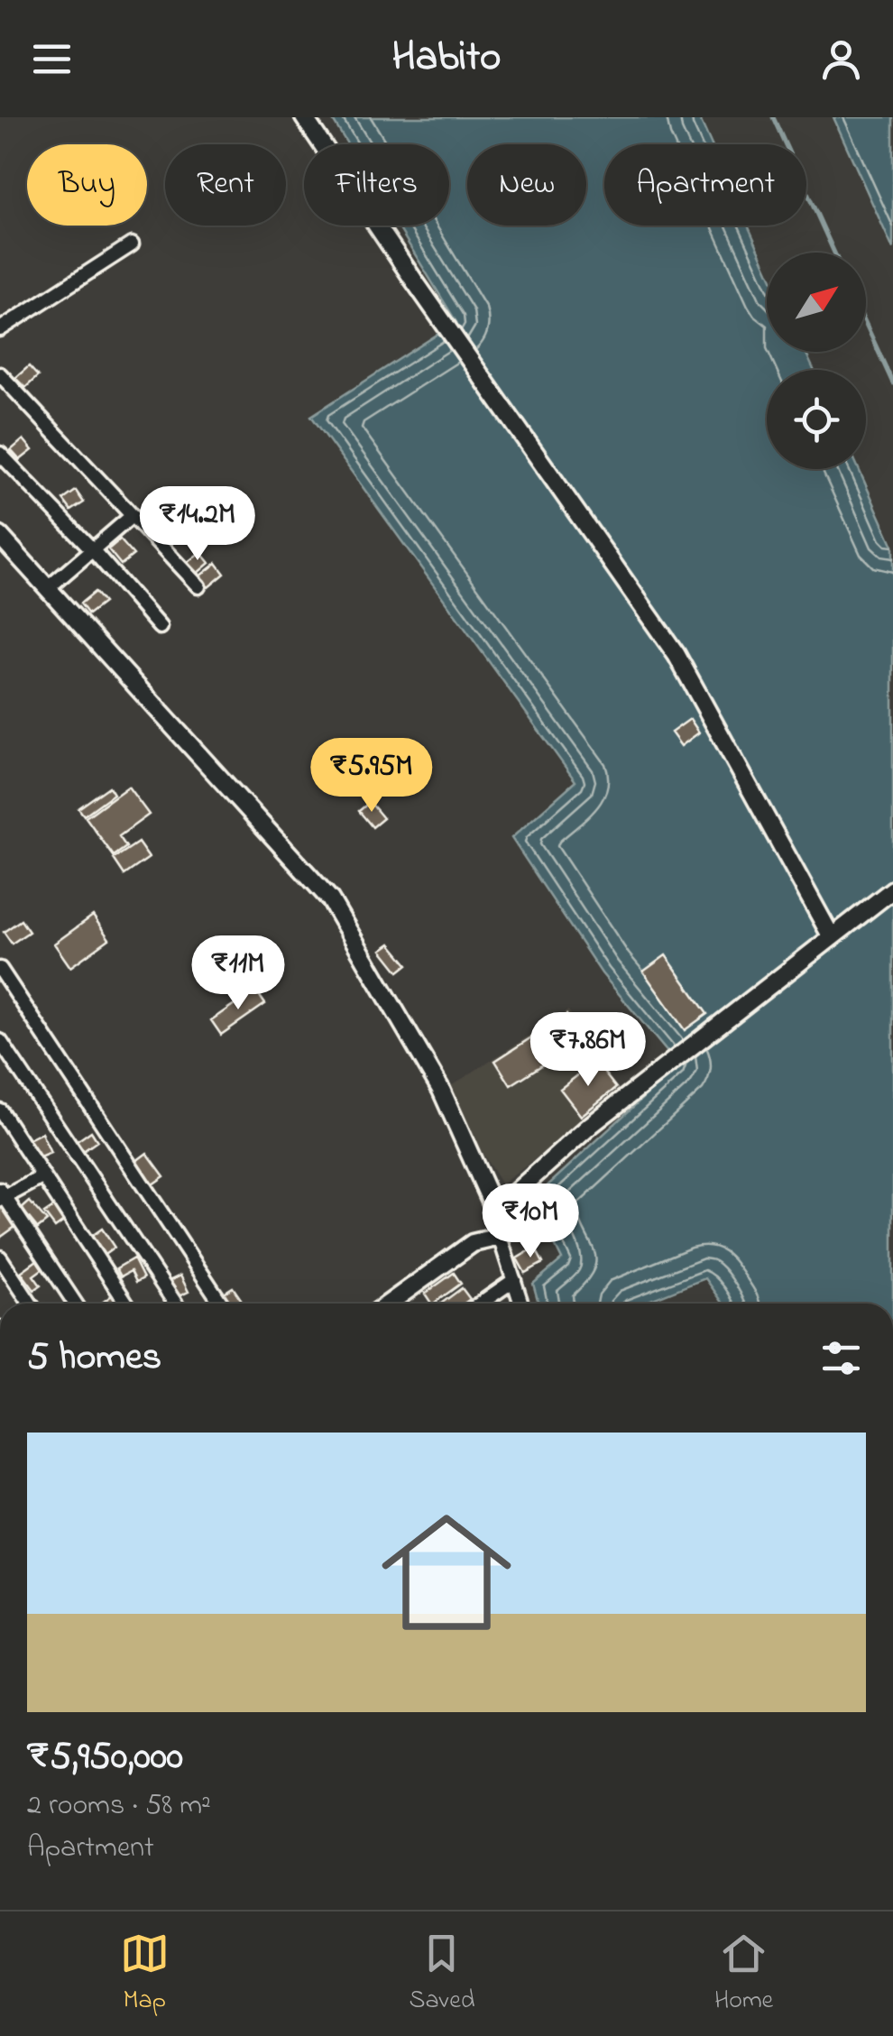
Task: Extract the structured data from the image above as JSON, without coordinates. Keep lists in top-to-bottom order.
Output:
{
  "north": "top right",
  "page": {
    "header": "Habito",
    "chip": [
      "Buy",
      "Rent",
      "Filters",
      "New",
      "Apartment"
    ],
    "price": [
      "₹14.2M",
      "₹5.95M",
      "₹11M",
      "₹7.86M",
      "₹10M"
    ],
    "heading": "5 homes",
    "list": [
      {
        "name": "₹5,950,000",
        "note": "2 rooms · 58 m² · Apartment"
      }
    ],
    "tabs": ["Map", "Saved", "Home"]
  }
}
